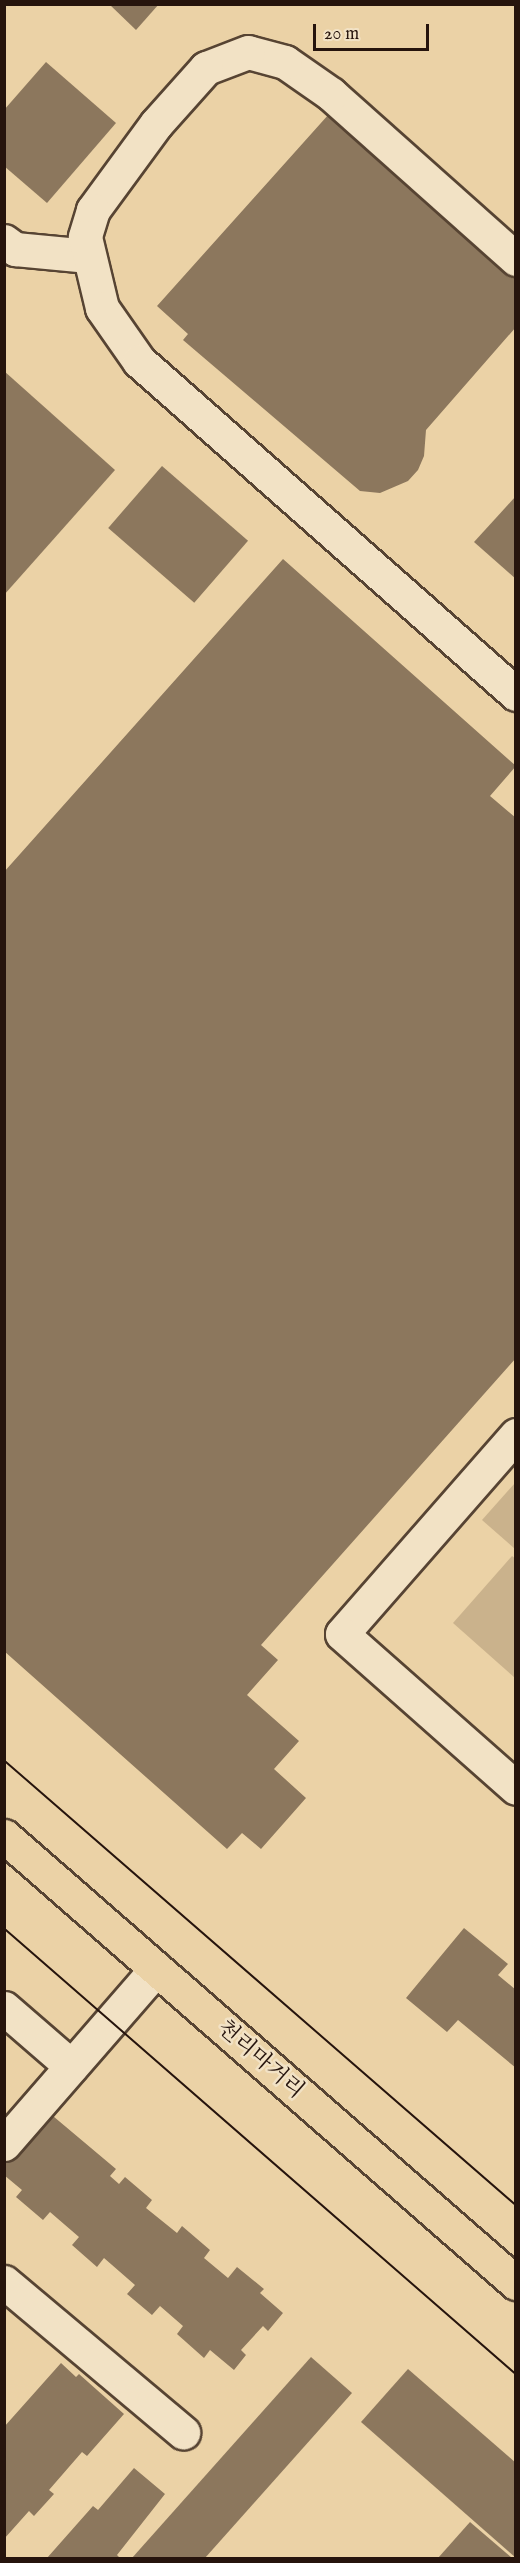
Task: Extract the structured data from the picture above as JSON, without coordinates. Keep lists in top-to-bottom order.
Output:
{
  "streets": {
    "highway": ["천리마거리"]
  },
  "scale_bar": "20 m"
}
